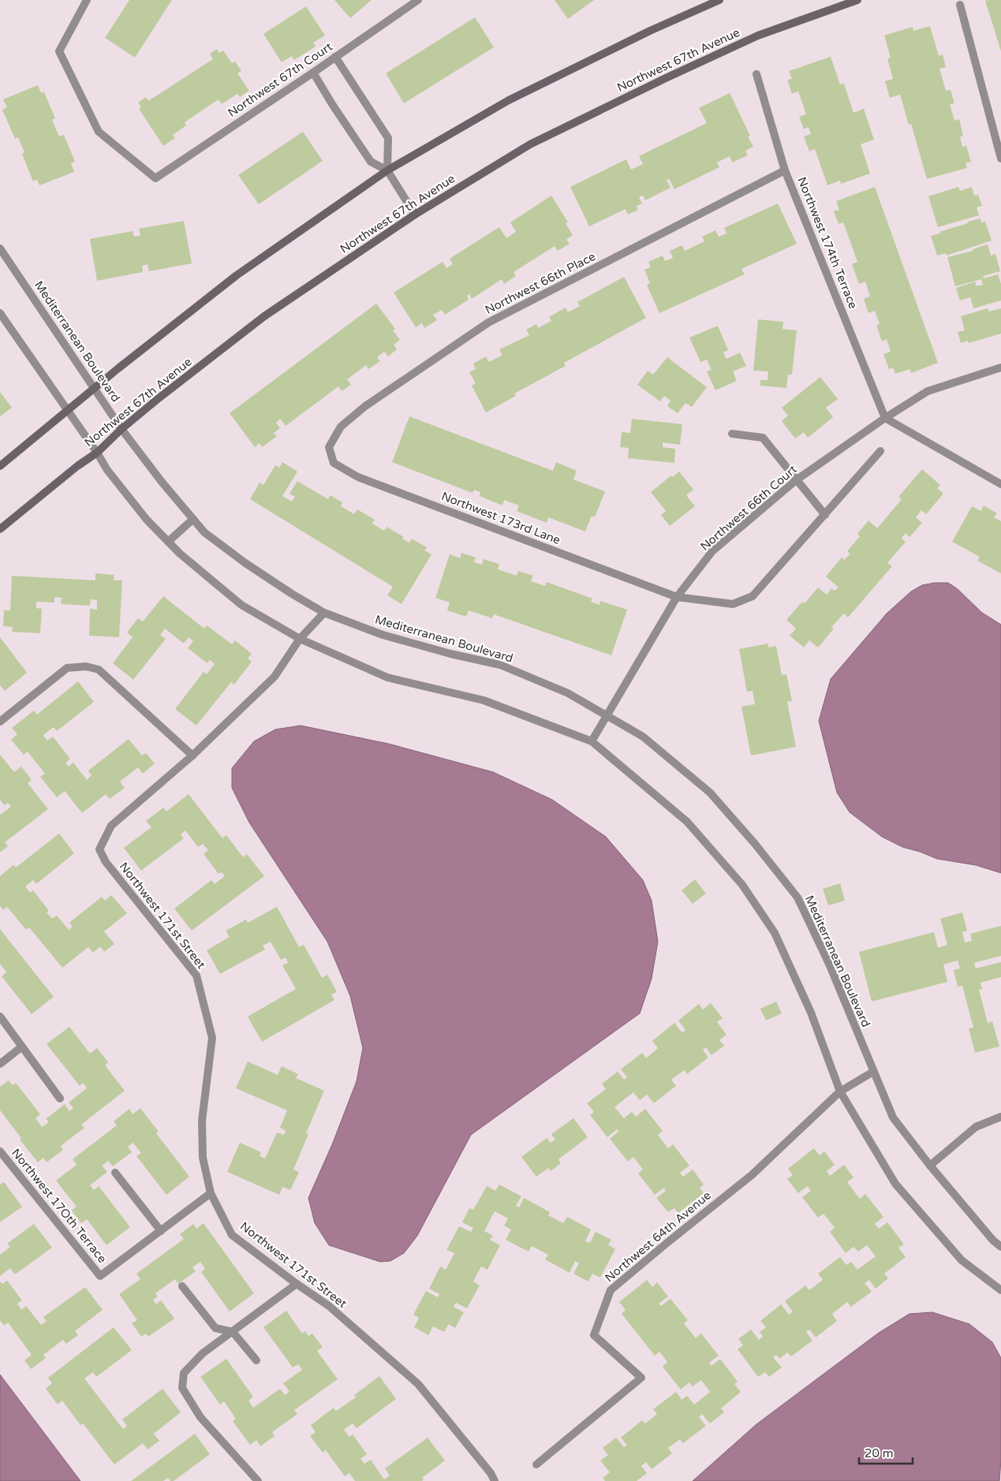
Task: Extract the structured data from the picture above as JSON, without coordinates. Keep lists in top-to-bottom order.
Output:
{
  "streets": {
    "main road": ["Northwest 67th Avenue"],
    "street": [
      "Northwest 67th Court",
      "Northwest 174th Terrace",
      "Northwest 66th Place",
      "Mediterranean Boulevard",
      "Northwest 66th Court",
      "Northwest 173rd Lane",
      "Northwest 171st Street",
      "Northwest 17Oth Terrace",
      "Northwest 64th Avenue"
    ]
  },
  "crossings": [
    ["Northwest 67th Avenue", "Mediterranean Boulevard"],
    ["Northwest 174th Terrace", "Northwest 66th Place"],
    ["Northwest 174th Terrace", "Northwest 66th Court"],
    ["Northwest 66th Place", "Northwest 173rd Lane"],
    ["Mediterranean Boulevard", "Northwest 66th Court"],
    ["Mediterranean Boulevard", "Northwest 64th Avenue"],
    ["Northwest 66th Court", "Northwest 173rd Lane"]
  ],
  "scale_bar": "20 m"
}
